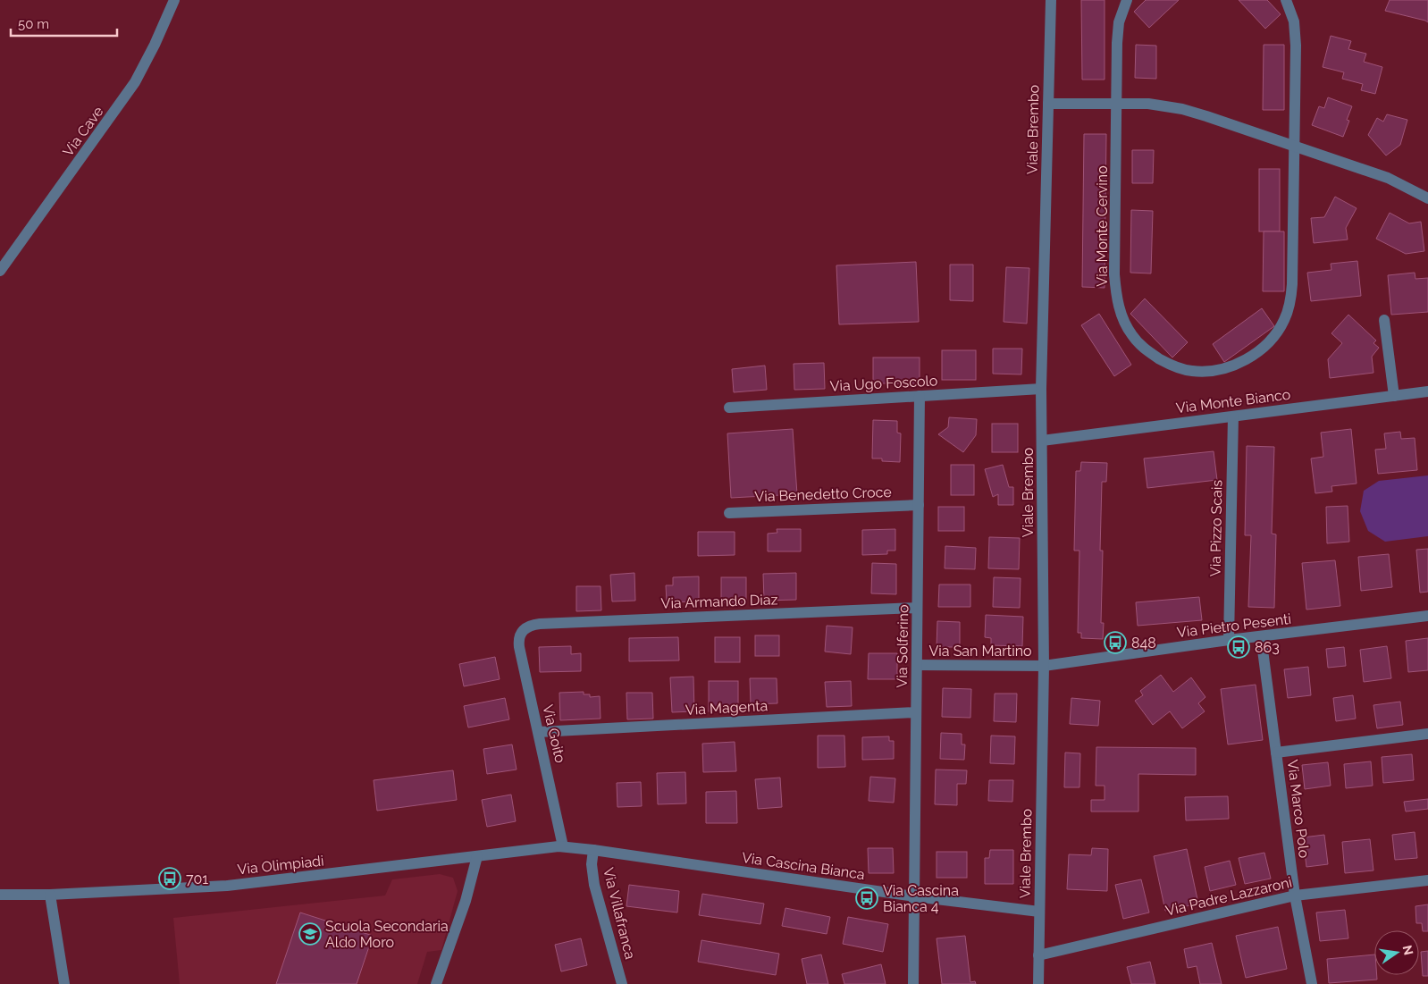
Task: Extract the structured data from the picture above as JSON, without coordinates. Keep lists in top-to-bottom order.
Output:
{
  "streets": {
    "street": [
      "Viale Brembo",
      "Via Cave",
      "Via Monte Cervino",
      "Via Ugo Foscolo",
      "Via Monte Bianco",
      "Via Benedetto Croce",
      "Via Pizzo Scais",
      "Via Armando Diaz",
      "Via Pietro Pesenti",
      "Via Solferino",
      "Via San Martino",
      "Via Magenta",
      "Via Goito",
      "Via Marco Polo",
      "Via Olimpiadi",
      "Via Cascina Bianca",
      "Via Padre Lazzaroni",
      "Via Villafranca"
    ]
  },
  "crossings": [
    ["Viale Brembo", "Via Ugo Foscolo"],
    ["Viale Brembo", "Via Monte Bianco"],
    ["Viale Brembo", "Via Pietro Pesenti"],
    ["Viale Brembo", "Via San Martino"],
    ["Viale Brembo", "Via Cascina Bianca"],
    ["Viale Brembo", "Via Padre Lazzaroni"],
    ["Via Ugo Foscolo", "Via Solferino"],
    ["Via Monte Bianco", "Via Pizzo Scais"],
    ["Via Benedetto Croce", "Via Solferino"],
    ["Via Pizzo Scais", "Via Pietro Pesenti"],
    ["Via Armando Diaz", "Via Solferino"],
    ["Via Armando Diaz", "Via Goito"],
    ["Via Pietro Pesenti", "Via San Martino"],
    ["Via Pietro Pesenti", "Via Marco Polo"],
    ["Via Solferino", "Via San Martino"],
    ["Via Solferino", "Via Magenta"],
    ["Via Solferino", "Via Cascina Bianca"],
    ["Via Magenta", "Via Goito"],
    ["Via Goito", "Via Olimpiadi"],
    ["Via Goito", "Via Cascina Bianca"],
    ["Via Marco Polo", "Via Padre Lazzaroni"],
    ["Via Olimpiadi", "Via Cascina Bianca"],
    ["Via Cascina Bianca", "Via Villafranca"]
  ],
  "places": {
    "bus stop": [
      "848",
      "863",
      "701",
      "Via Cascina Bianca 4"
    ],
    "school or university": ["Scuola Secondaria Aldo Moro"]
  },
  "scale_bar": "50 m",
  "north": "right"
}
